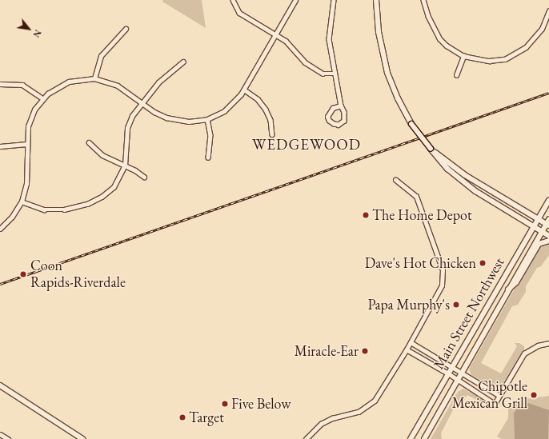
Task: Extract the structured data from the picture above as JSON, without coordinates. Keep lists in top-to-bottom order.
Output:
{
  "streets": {
    "main road": ["Main Street Northwest"]
  },
  "districts": ["WEDGEWOOD"],
  "places": [
    "The Home Depot",
    "Dave's Hot Chicken",
    "Coon Rapids-Riverdale",
    "Papa Murphy's",
    "Miracle-Ear",
    "Chipotle Mexican Grill",
    "Five Below",
    "Target"
  ],
  "north": "bottom right"
}
